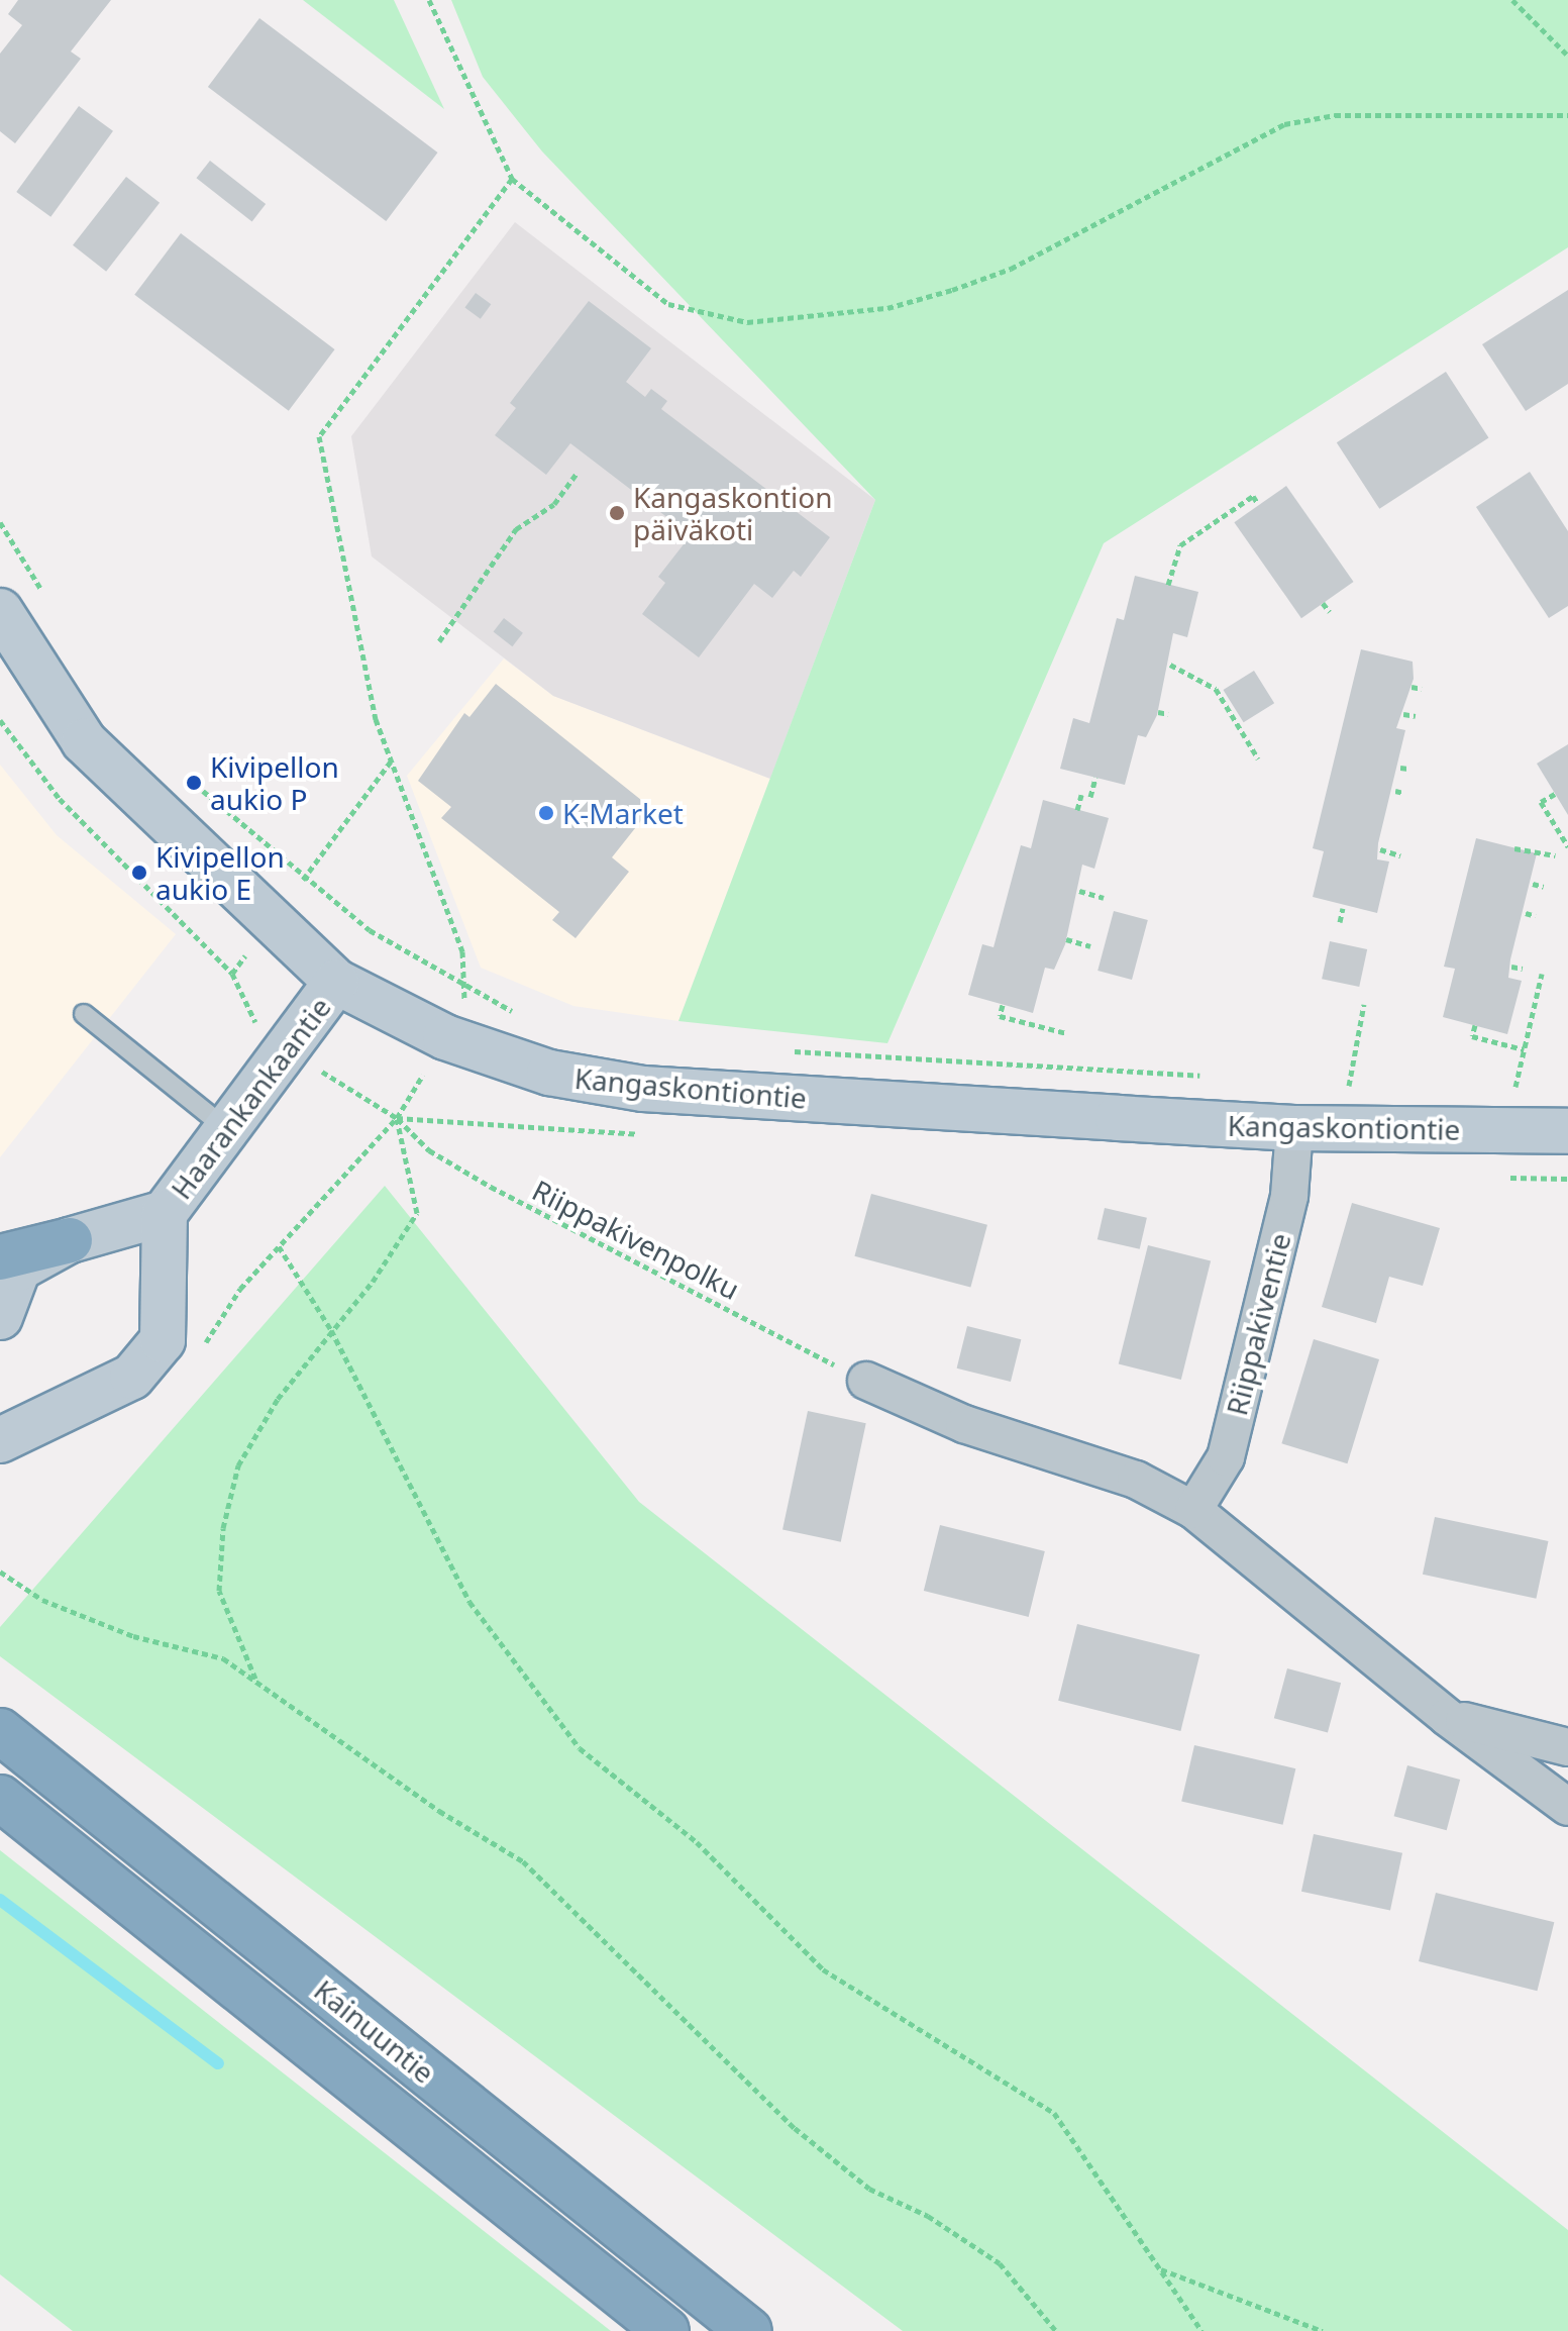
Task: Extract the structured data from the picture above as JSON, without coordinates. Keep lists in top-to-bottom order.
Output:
{
  "streets": {
    "highway": ["Kainuuntie"],
    "street": ["Kangaskontiontie", "Haarankankaantie", "Riippakiventie"],
    "path": ["Riippakivenpolku"]
  },
  "crossings": [
    ["Kangaskontiontie", "Haarankankaantie"],
    ["Kangaskontiontie", "Riippakiventie"],
    ["Haarankankaantie", "Riippakivenpolku"]
  ],
  "places": [
    "Kangaskontion päiväkoti",
    "Kivipellon aukio P",
    "K-Market",
    "Kivipellon aukio E"
  ]
}
